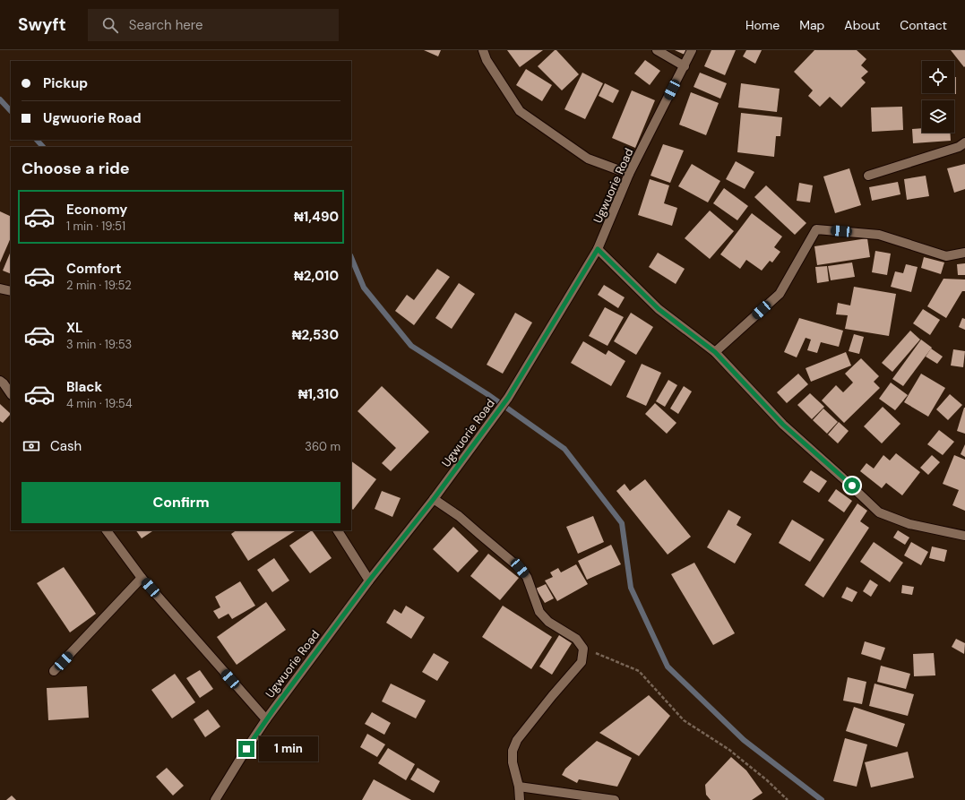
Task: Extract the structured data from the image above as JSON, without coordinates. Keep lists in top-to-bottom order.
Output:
{
  "streets": {
    "street": ["Ugwuorie Road"]
  },
  "page": {
    "header": "Swyft",
    "search": "Search here",
    "nav": [
      "Home",
      "Map",
      "About",
      "Contact"
    ],
    "banner": ["Pickup", "Ugwuorie Road"],
    "heading": "Choose a ride",
    "list": [
      {
        "name": "Economy",
        "note": "1 min · 19:51",
        "value": "₦1,490"
      },
      {
        "name": "Comfort",
        "note": "2 min · 19:52",
        "value": "₦2,010"
      },
      {
        "name": "XL",
        "note": "3 min · 19:53",
        "value": "₦2,530"
      },
      {
        "name": "Black",
        "note": "4 min · 19:54",
        "value": "₦1,310"
      }
    ],
    "pay": ["Cash", "360 m"],
    "buttons": "Confirm",
    "bubble": "1 min"
  }
}
